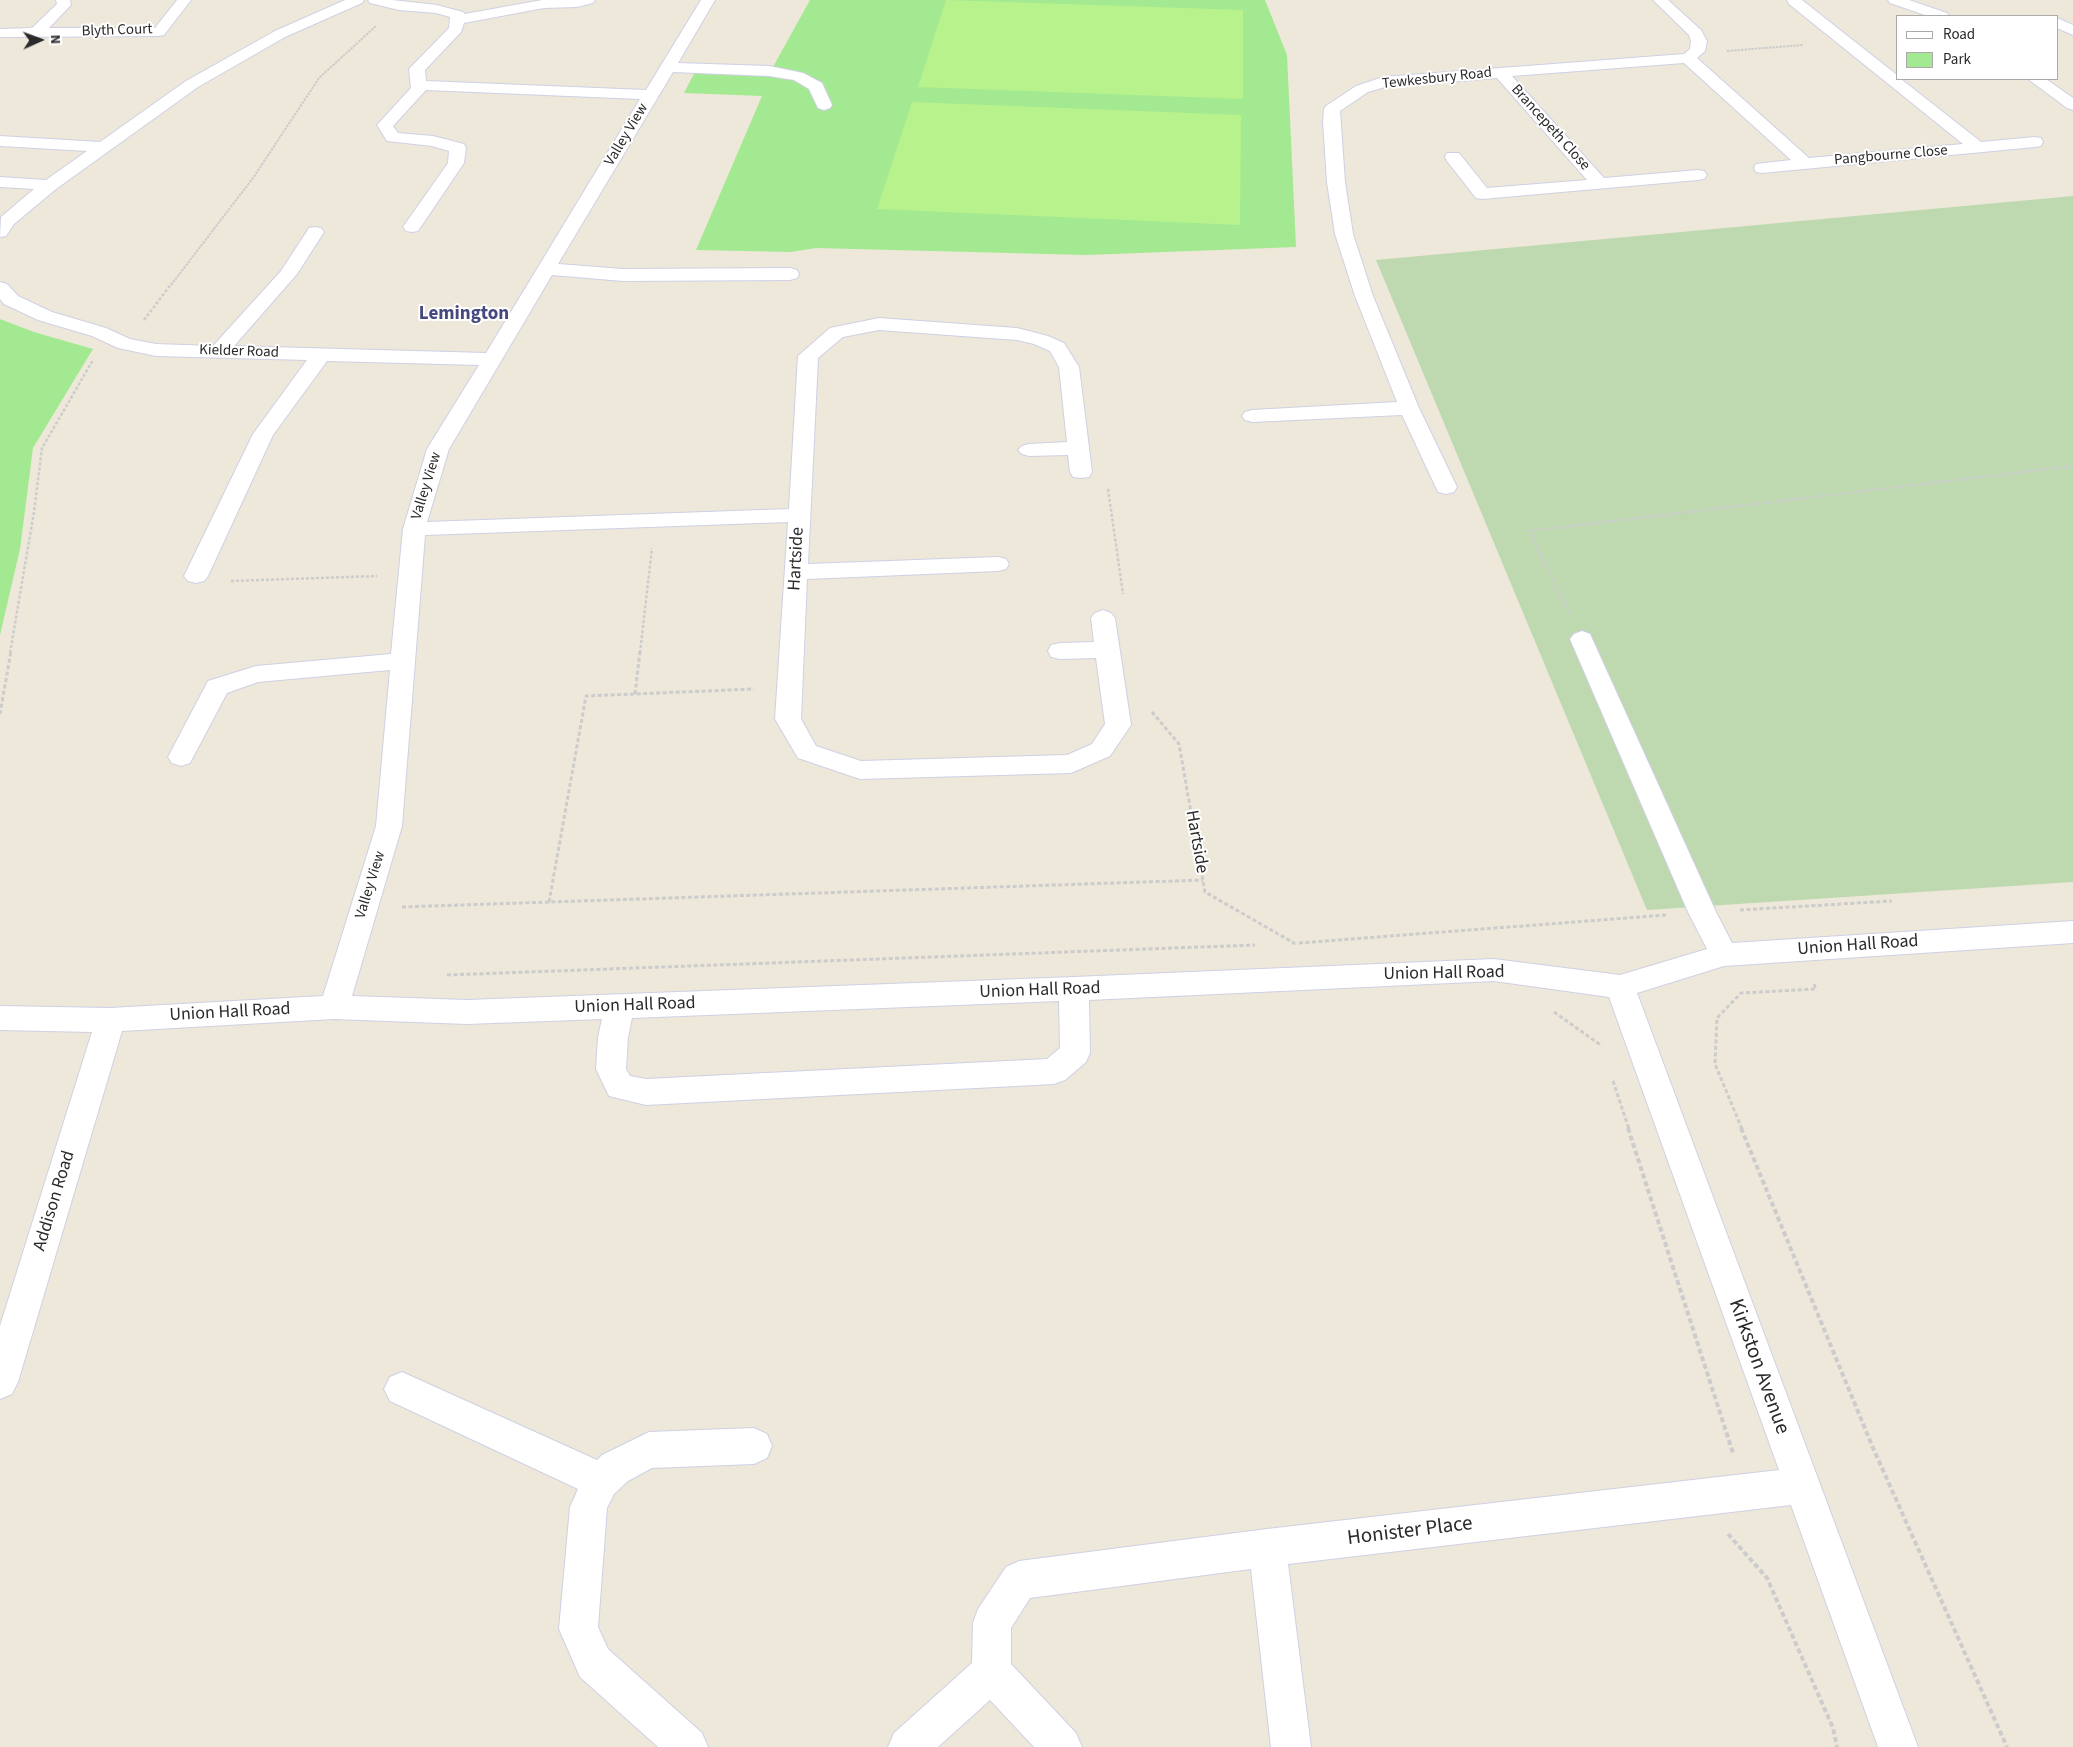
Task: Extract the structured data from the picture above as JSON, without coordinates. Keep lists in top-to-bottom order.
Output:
{
  "streets": {
    "street": [
      "Blyth Court",
      "Tewkesbury Road",
      "Brancepeth Close",
      "Valley View",
      "Pangbourne Close",
      "Kielder Road",
      "Hartside",
      "Union Hall Road",
      "Addison Road",
      "Kirkston Avenue",
      "Honister Place"
    ]
  },
  "crossings": [
    ["Tewkesbury Road", "Brancepeth Close"],
    ["Valley View", "Kielder Road"],
    ["Valley View", "Union Hall Road"],
    ["Union Hall Road", "Addison Road"],
    ["Union Hall Road", "Kirkston Avenue"],
    ["Kirkston Avenue", "Honister Place"]
  ],
  "districts": ["Lemington"],
  "legend": ["Road", "Park"],
  "north": "right"
}
